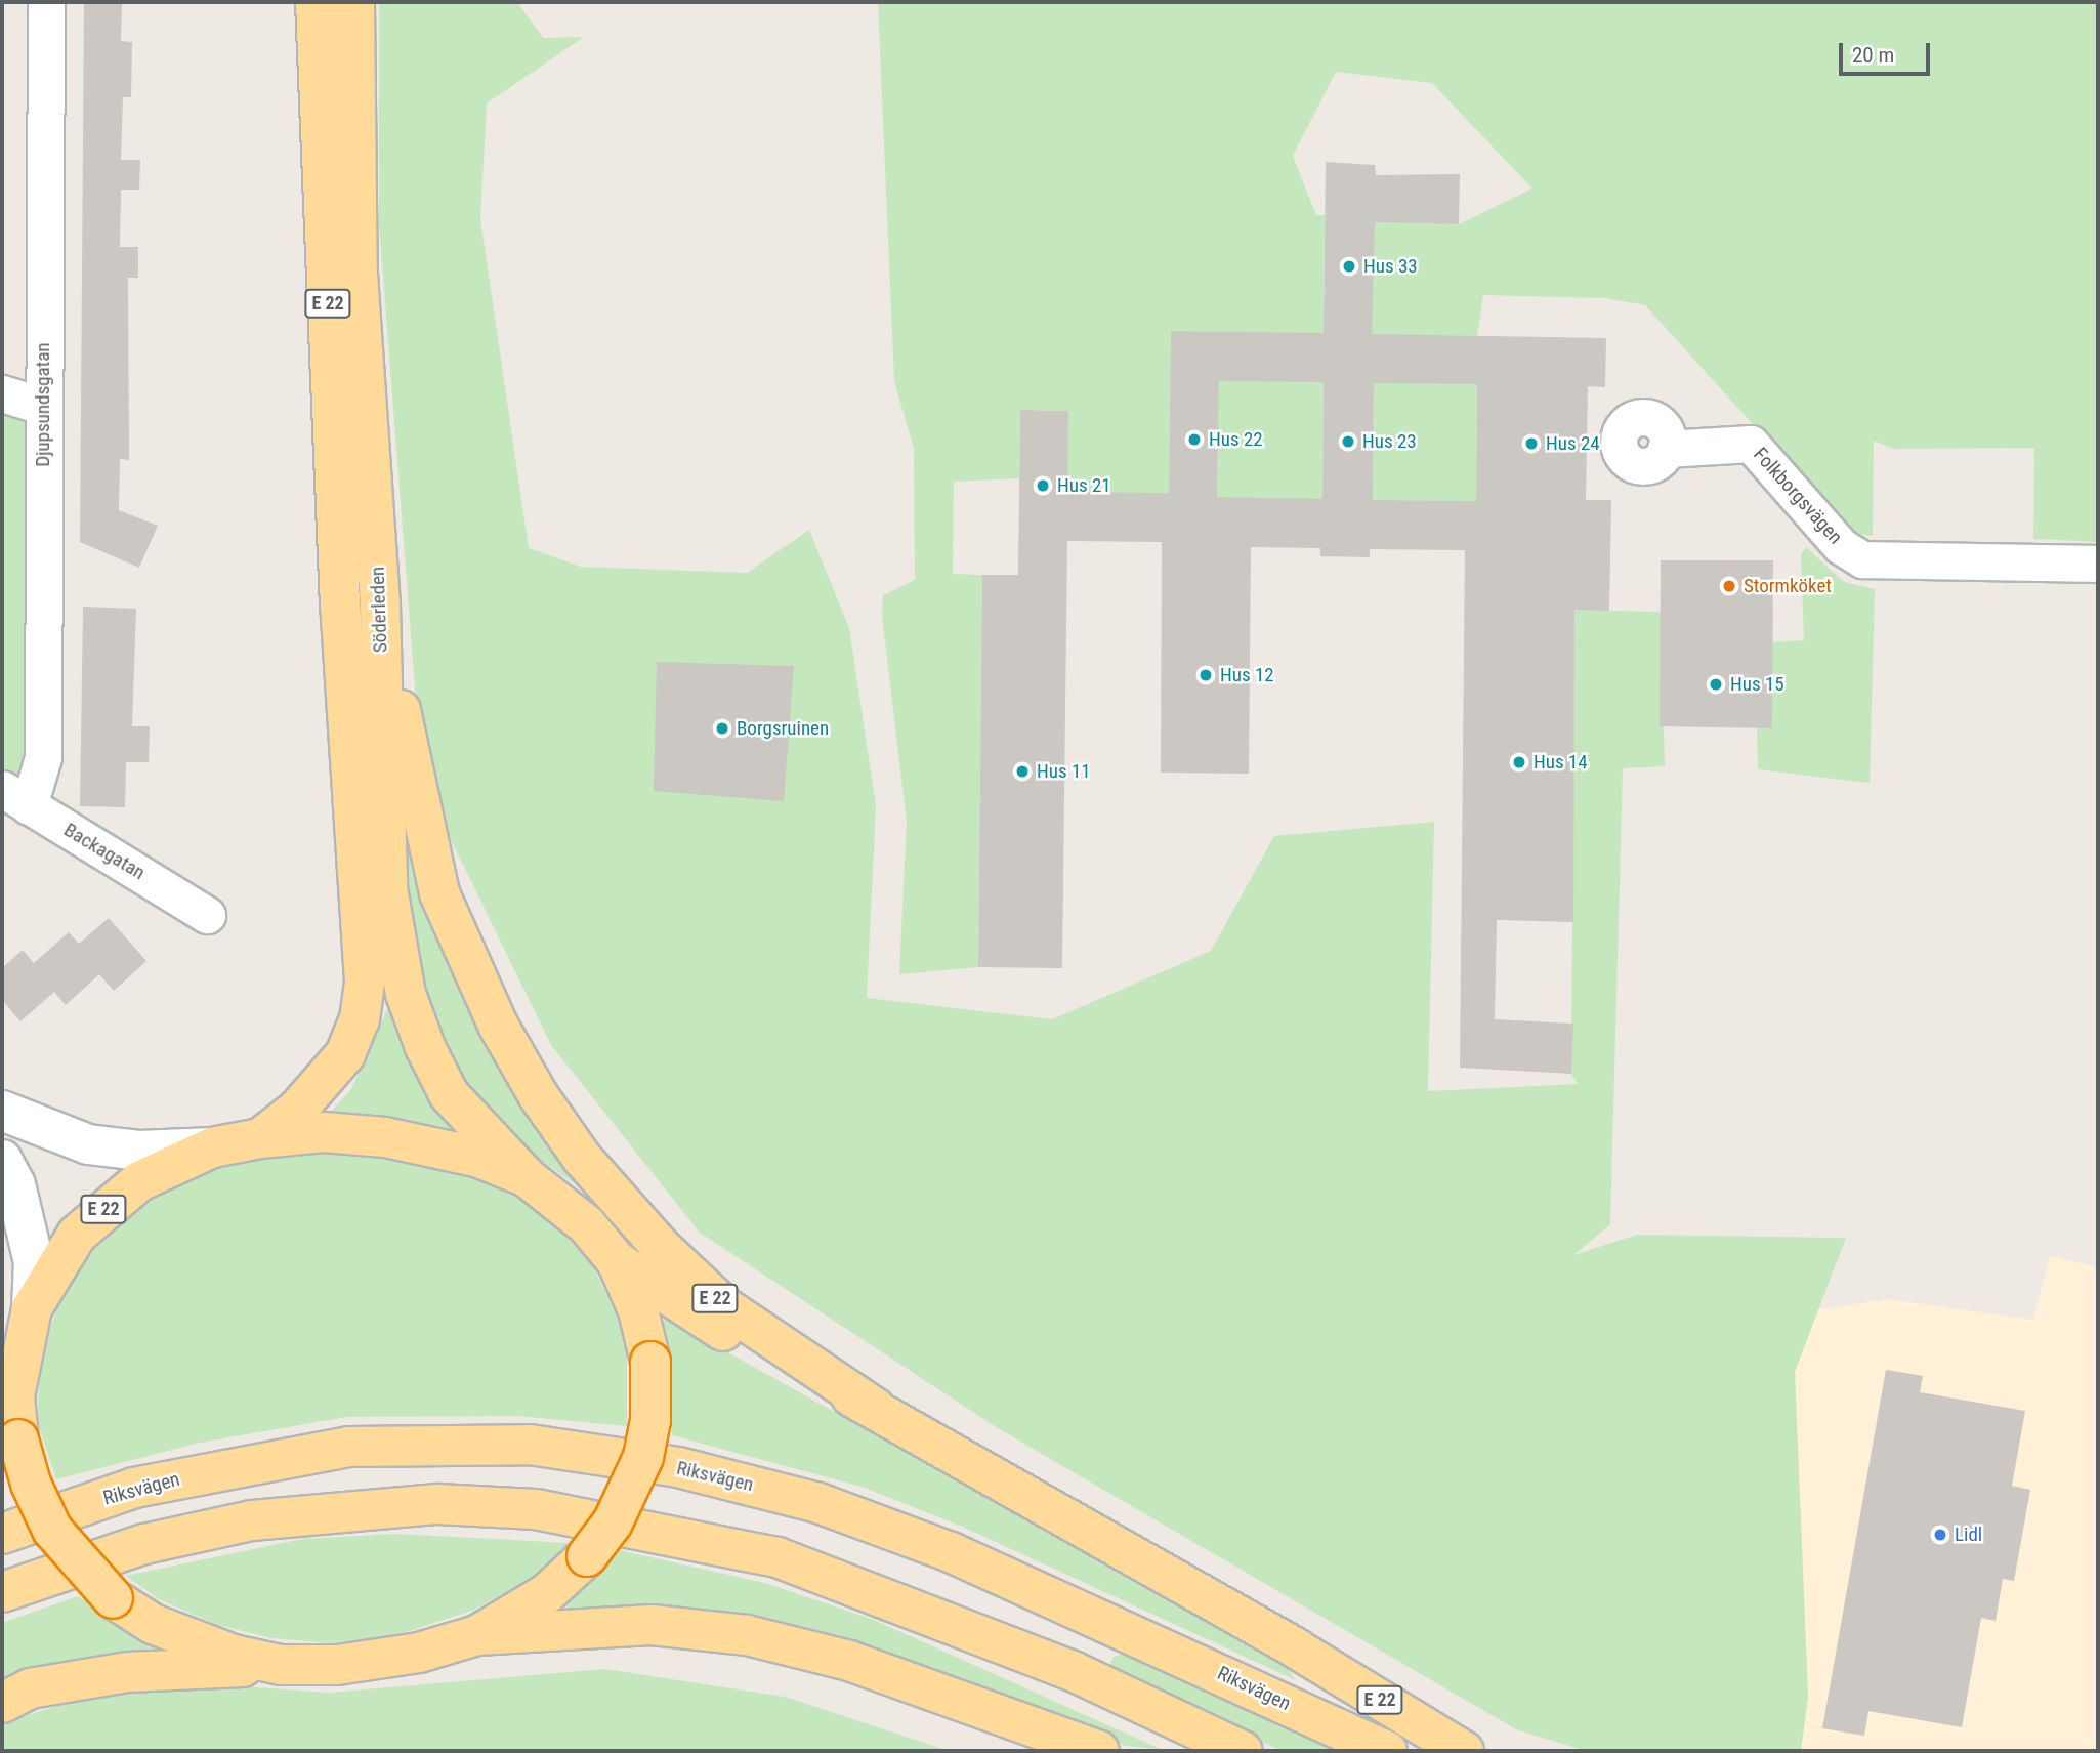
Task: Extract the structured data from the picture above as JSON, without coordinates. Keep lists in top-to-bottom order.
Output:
{
  "streets": {
    "highway": ["E 22", "Söderleden", "Riksvägen"],
    "street": ["Djupsundsgatan", "Folkborgsvägen", "Backagatan"]
  },
  "crossings": [
    ["E 22", "Söderleden"],
    ["Djupsundsgatan", "Backagatan"]
  ],
  "places": [
    "Hus 33",
    "Hus 22",
    "Hus 23",
    "Hus 24",
    "Hus 21",
    "Stormköket",
    "Hus 12",
    "Hus 15",
    "Borgsruinen",
    "Hus 14",
    "Hus 11",
    "Lidl"
  ],
  "scale_bar": "20 m"
}
